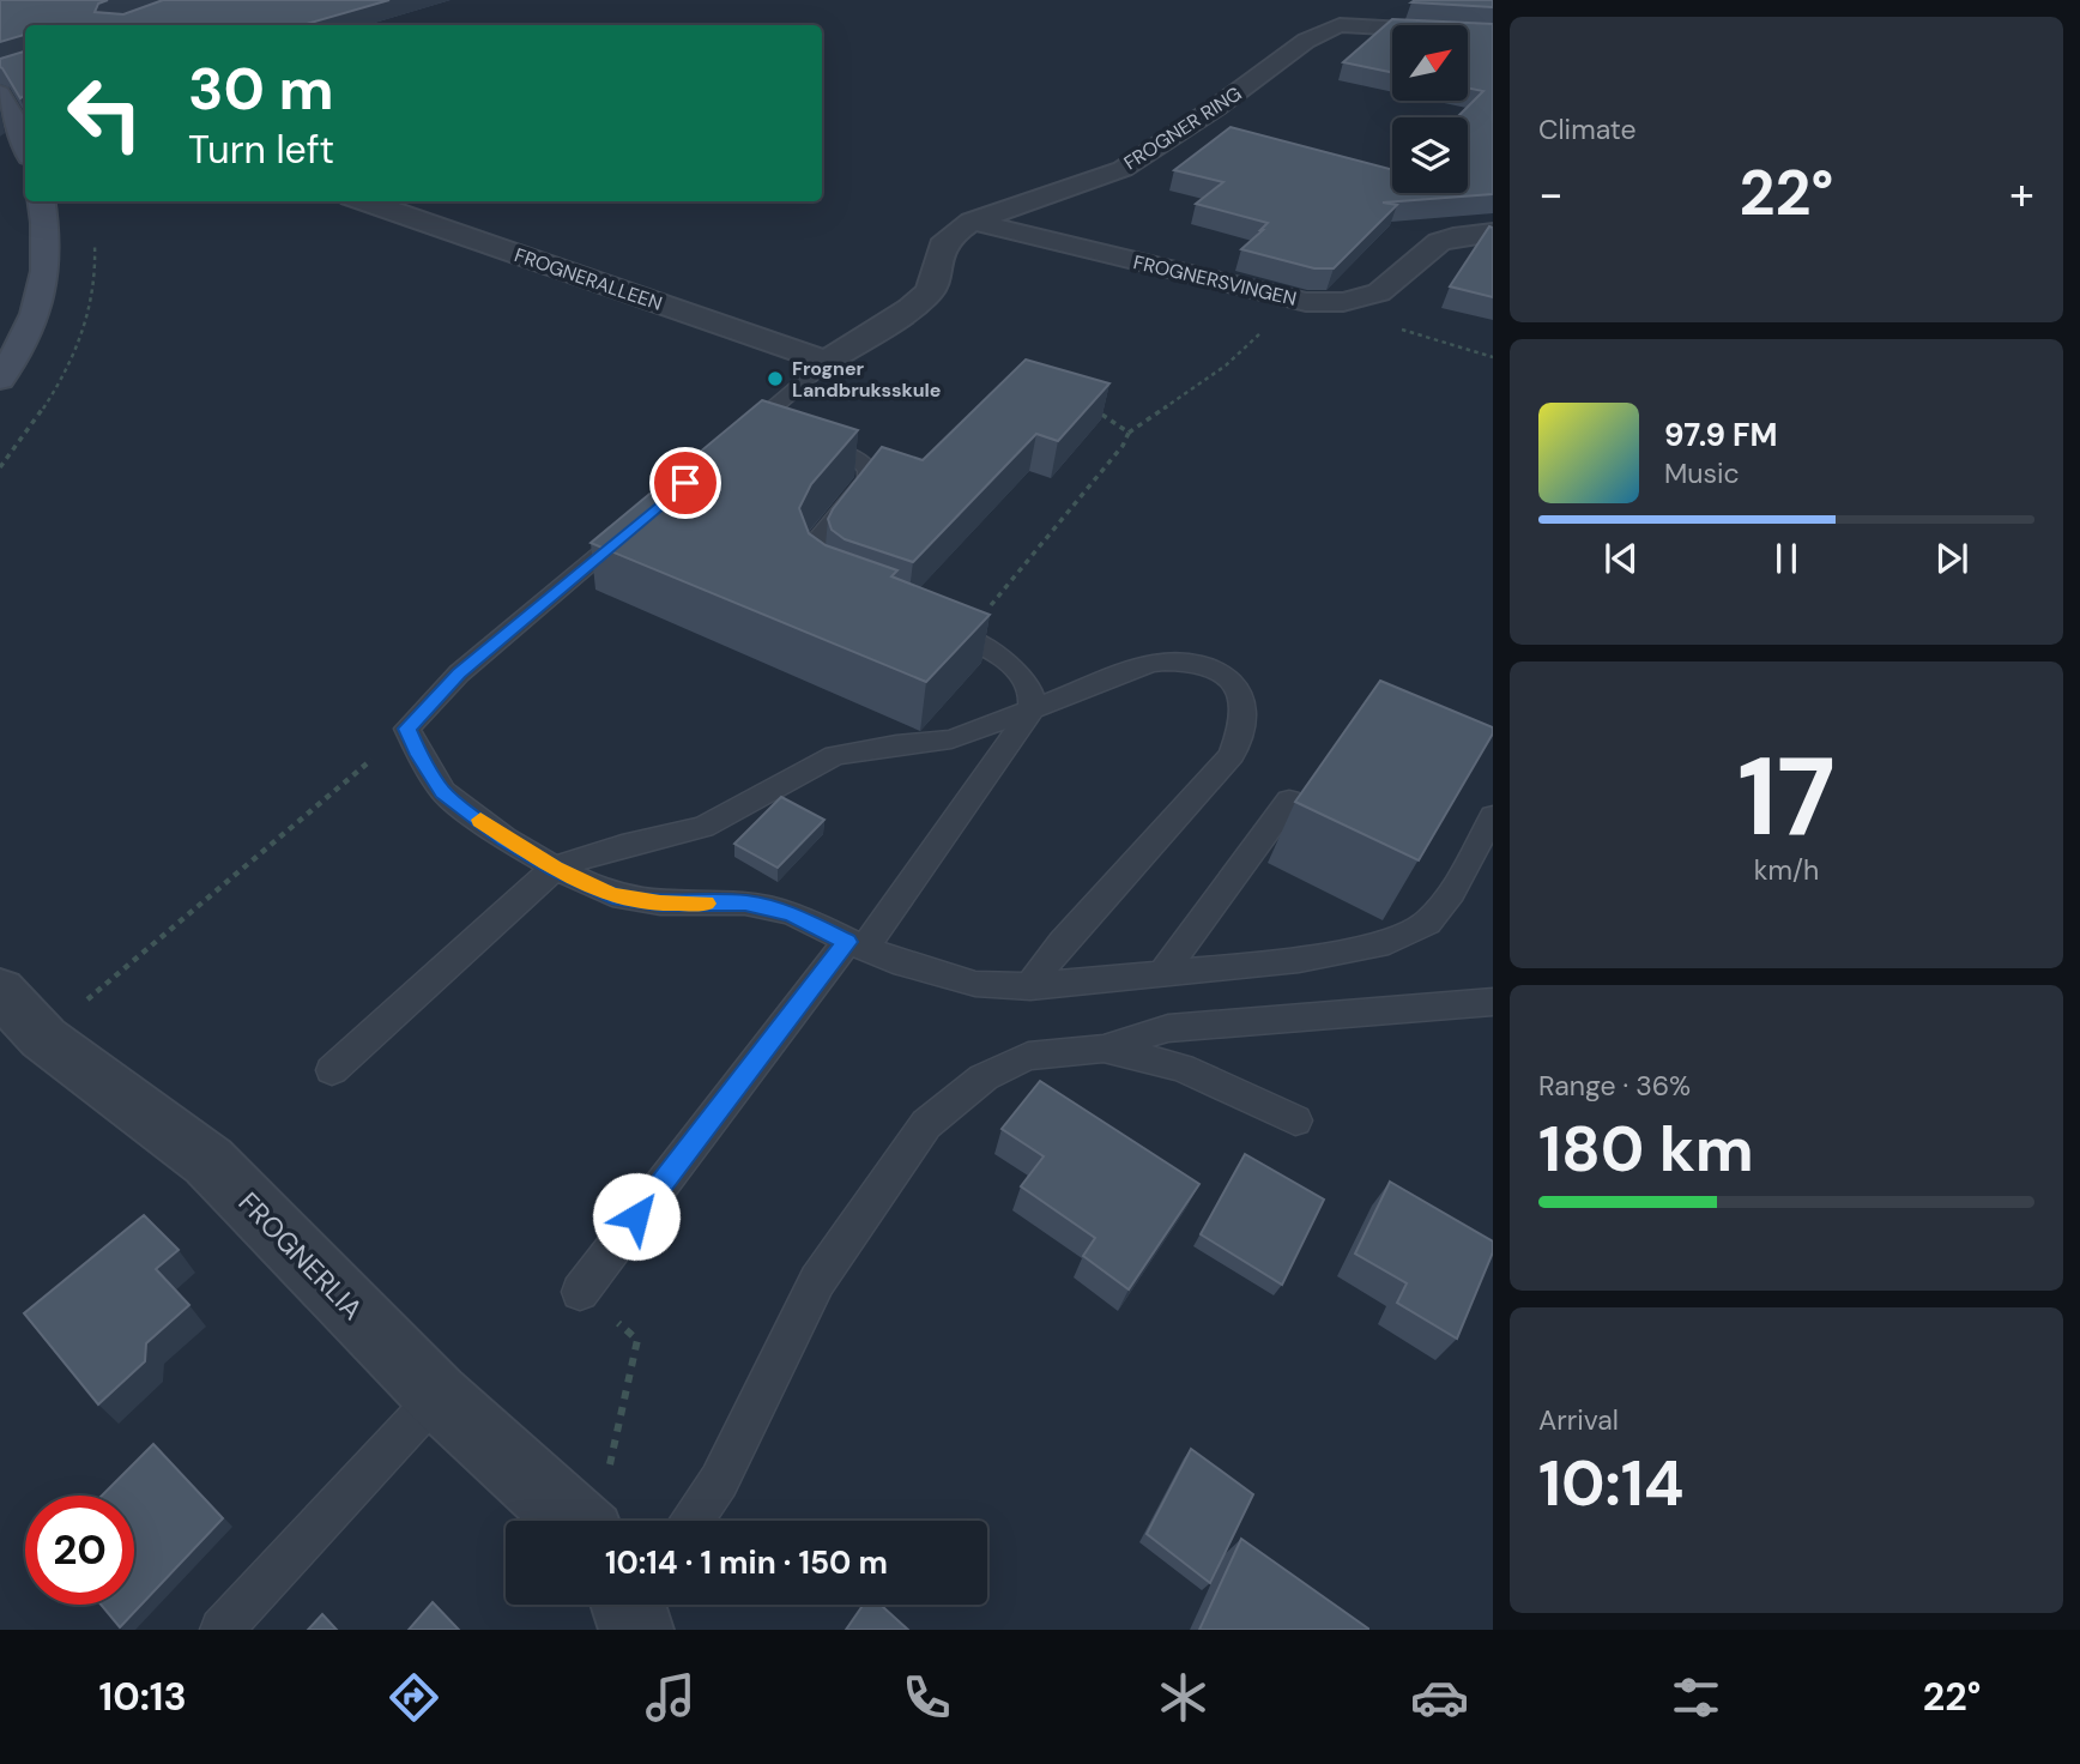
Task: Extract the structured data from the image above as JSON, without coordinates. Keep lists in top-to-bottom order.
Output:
{
  "streets": {
    "street": [
      "FROGNER RING",
      "FROGNERALLEEN",
      "FROGNERSVINGEN",
      "FROGNERLIA"
    ]
  },
  "crossings": [
    ["FROGNER RING", "FROGNERALLEEN"],
    ["FROGNER RING", "FROGNERSVINGEN"]
  ],
  "places": ["Frogner Landbruksskule"],
  "north": "top right",
  "page": {
    "tile": [
      "Climate",
      ["17", "km/h"],
      ["Range · 36%", "180 km"],
      ["Arrival", "10:14"]
    ],
    "turn": ["30 m", "Turn left"],
    "heat": ["−", "22°", "+"],
    "song": ["97.9 FM", "Music"],
    "limit": "20",
    "trip": "10:14 · 1 min · 150 m",
    "tabs": ["10:13", "22°"]
  }
}
